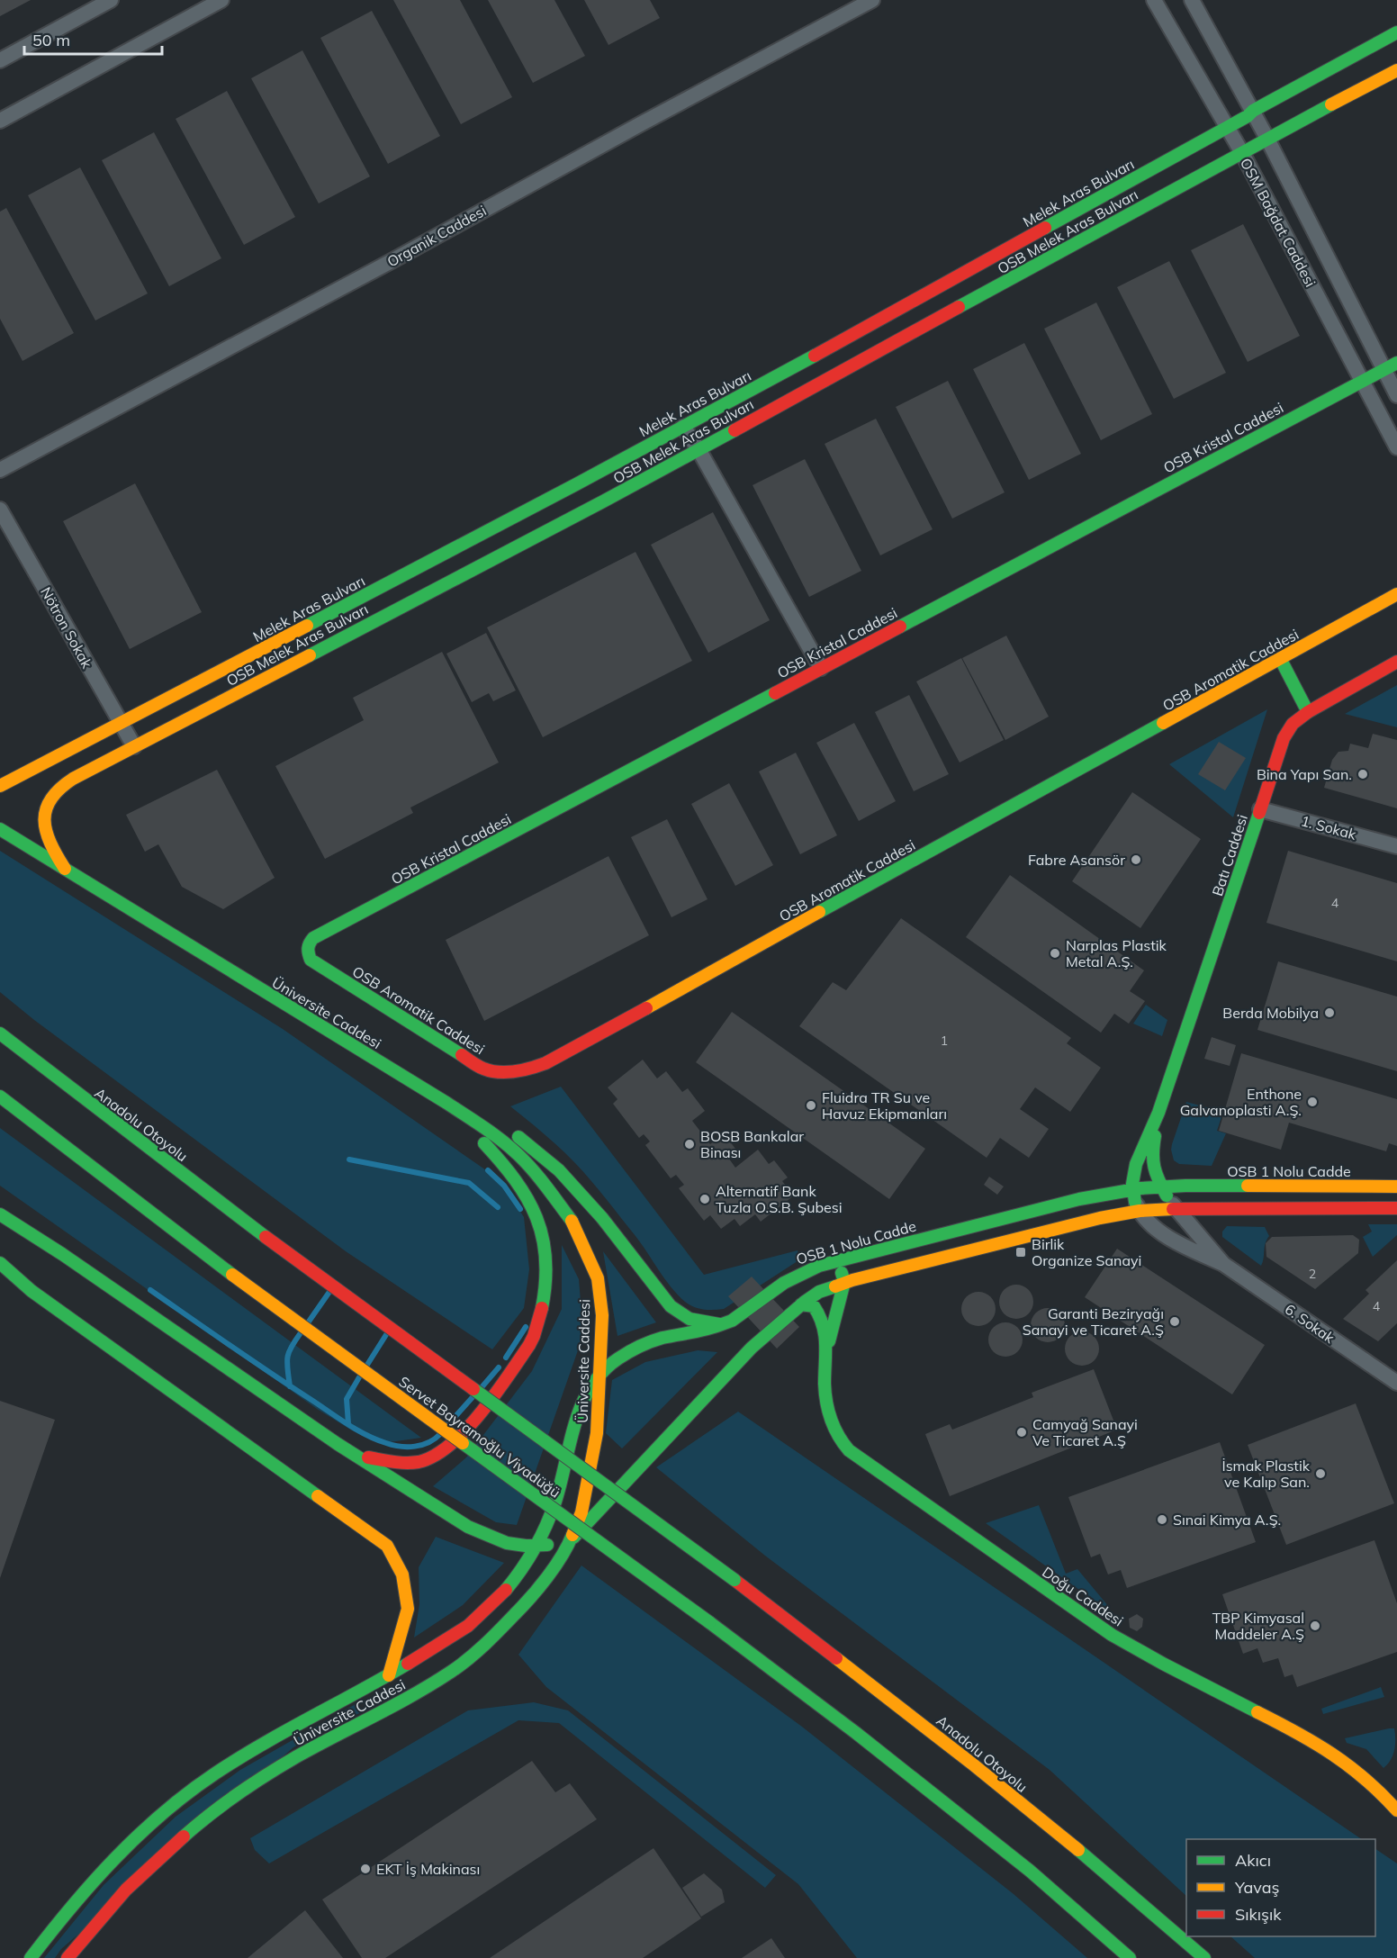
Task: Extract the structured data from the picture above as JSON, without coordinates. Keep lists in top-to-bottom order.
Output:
{
  "streets": {
    "main road": [
      "Melek Aras Bulvarı",
      "OSB Melek Aras Bulvarı",
      "OSB Kristal Caddesi",
      "OSB Aromatik Caddesi",
      "Batı Caddesi",
      "Üniversite Caddesi",
      "Anadolu Otoyolu",
      "OSB 1 Nolu Cadde",
      "Servet Bayramoğlu Viyadüğü",
      "Doğu Caddesi"
    ],
    "street": [
      "OSM Bağdat Caddesi",
      "Organik Caddesi",
      "Nötron Sokak",
      "1. Sokak",
      "6. Sokak"
    ]
  },
  "crossings": [
    ["Melek Aras Bulvarı", "OSM Bağdat Caddesi"],
    ["Melek Aras Bulvarı", "Nötron Sokak"],
    ["OSM Bağdat Caddesi", "OSB Melek Aras Bulvarı"],
    ["OSM Bağdat Caddesi", "OSB Kristal Caddesi"],
    ["OSB Melek Aras Bulvarı", "Nötron Sokak"],
    ["OSB Melek Aras Bulvarı", "Üniversite Caddesi"],
    ["OSB Kristal Caddesi", "OSB Aromatik Caddesi"],
    ["1. Sokak", "Batı Caddesi"],
    ["Batı Caddesi", "OSB 1 Nolu Cadde"],
    ["Batı Caddesi", "6. Sokak"],
    ["Üniversite Caddesi", "OSB 1 Nolu Cadde"],
    ["OSB 1 Nolu Cadde", "6. Sokak"],
    ["OSB 1 Nolu Cadde", "Doğu Caddesi"]
  ],
  "places": {
    "other": [
      "Bina Yapı San.",
      "Fabre Asansör",
      "Narplas Plastik Metal A.Ş.",
      "Berda Mobilya",
      "Enthone Galvanoplasti A.Ş.",
      "Fluidra TR Su ve Havuz Ekipmanları",
      "BOSB Bankalar Binası",
      "Alternatif Bank Tuzla O.S.B. Şubesi",
      "Garanti Beziryağı Sanayi ve Ticaret A.Ş",
      "Camyağ Sanayi Ve Ticaret A.Ş",
      "İsmak Plastik ve Kalıp San.",
      "Sınai Kimya A.Ş.",
      "TBP Kimyasal Maddeler A.Ş",
      "EKT İş Makinası"
    ],
    "transit": ["Birlik Organize Sanayi"]
  },
  "house_numbers": [
    "4",
    "1",
    "2",
    "4"
  ],
  "legend": ["Akıcı", "Yavaş", "Sıkışık"],
  "scale_bar": "50 m"
}
